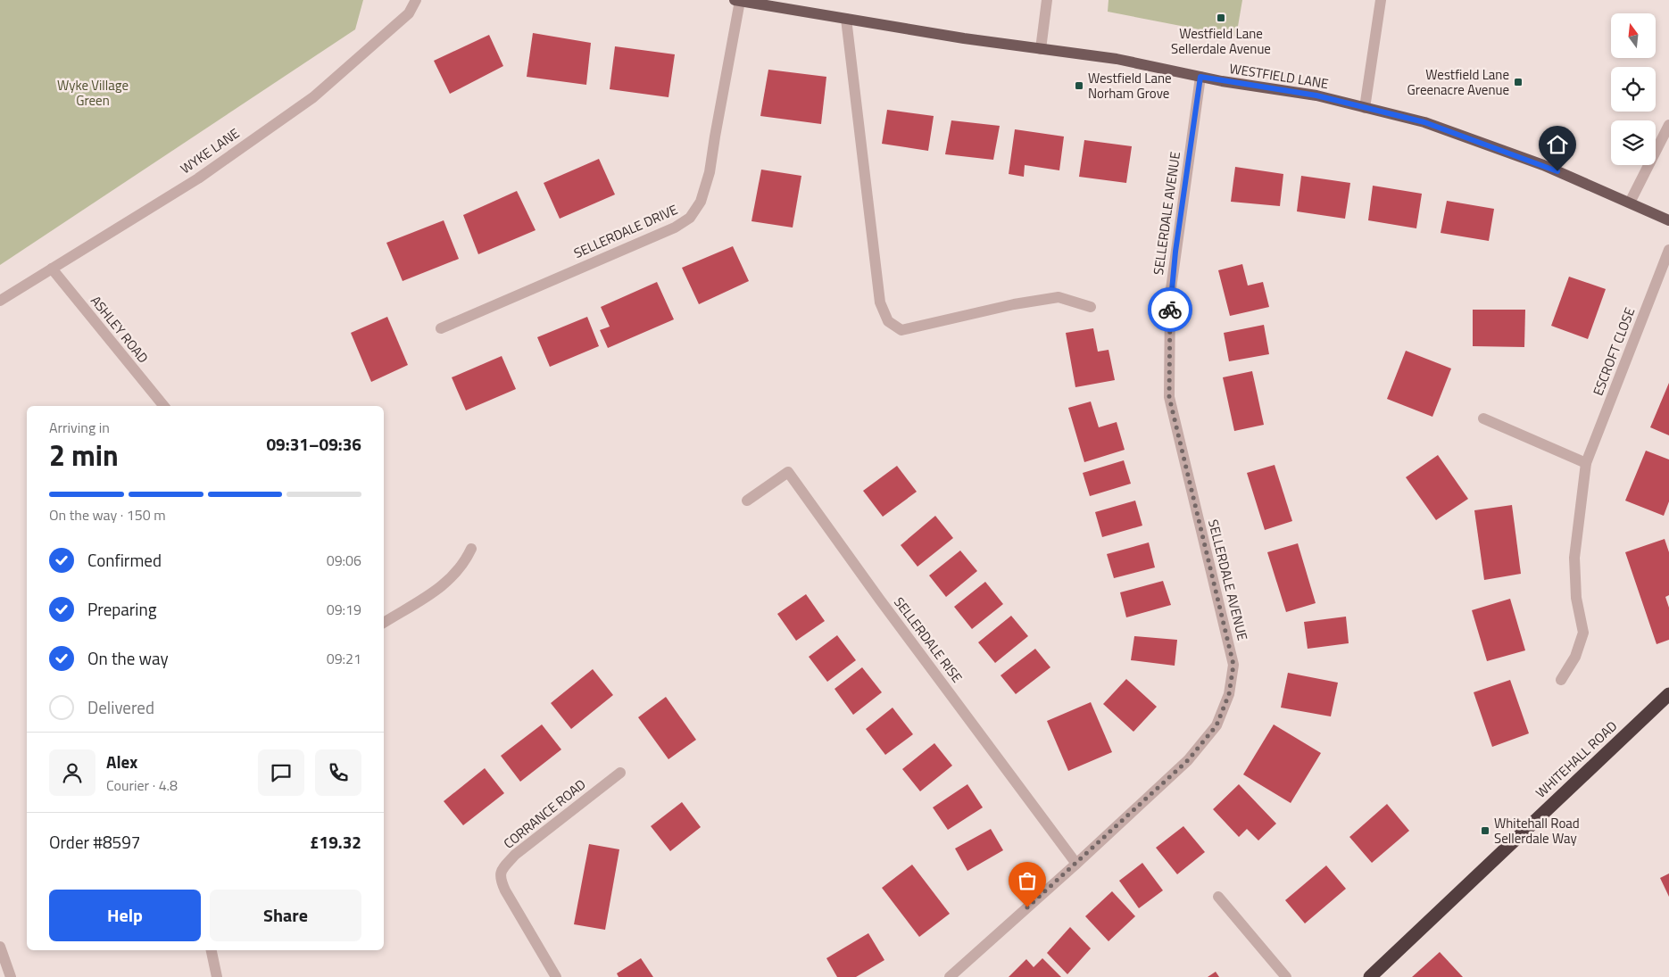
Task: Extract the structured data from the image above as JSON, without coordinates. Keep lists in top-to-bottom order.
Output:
{
  "streets": {
    "highway": ["WHITEHALL ROAD"],
    "main road": ["WESTFIELD LANE"],
    "street": [
      "WYKE LANE",
      "SELLERDALE AVENUE",
      "SELLERDALE DRIVE",
      "ASHLEY ROAD",
      "ESCROFT CLOSE",
      "SELLERDALE RISE",
      "CORRANCE ROAD"
    ]
  },
  "crossings": [
    ["WESTFIELD LANE", "SELLERDALE AVENUE"],
    ["WESTFIELD LANE", "SELLERDALE DRIVE"],
    ["WYKE LANE", "ASHLEY ROAD"],
    ["SELLERDALE AVENUE", "SELLERDALE RISE"]
  ],
  "parks": ["Wyke Village Green"],
  "places": {
    "transit": [
      "Westfield Lane Sellerdale Avenue",
      "Westfield Lane Greenacre Avenue",
      "Westfield Lane Norham Grove",
      "Whitehall Road Sellerdale Way"
    ]
  },
  "north": "top",
  "page": {
    "heading": ["2 min", "Arriving in", "09:31–09:36"],
    "panel": [
      "Alex",
      "Courier · 4.8",
      "Order #8597",
      "£19.32"
    ],
    "bar": "On the way · 150 m",
    "list": [
      ["Confirmed", "09:06"],
      ["Preparing", "09:19"],
      ["On the way", "09:21"],
      "Delivered"
    ],
    "buttons": ["Help", "Share"]
  }
}
